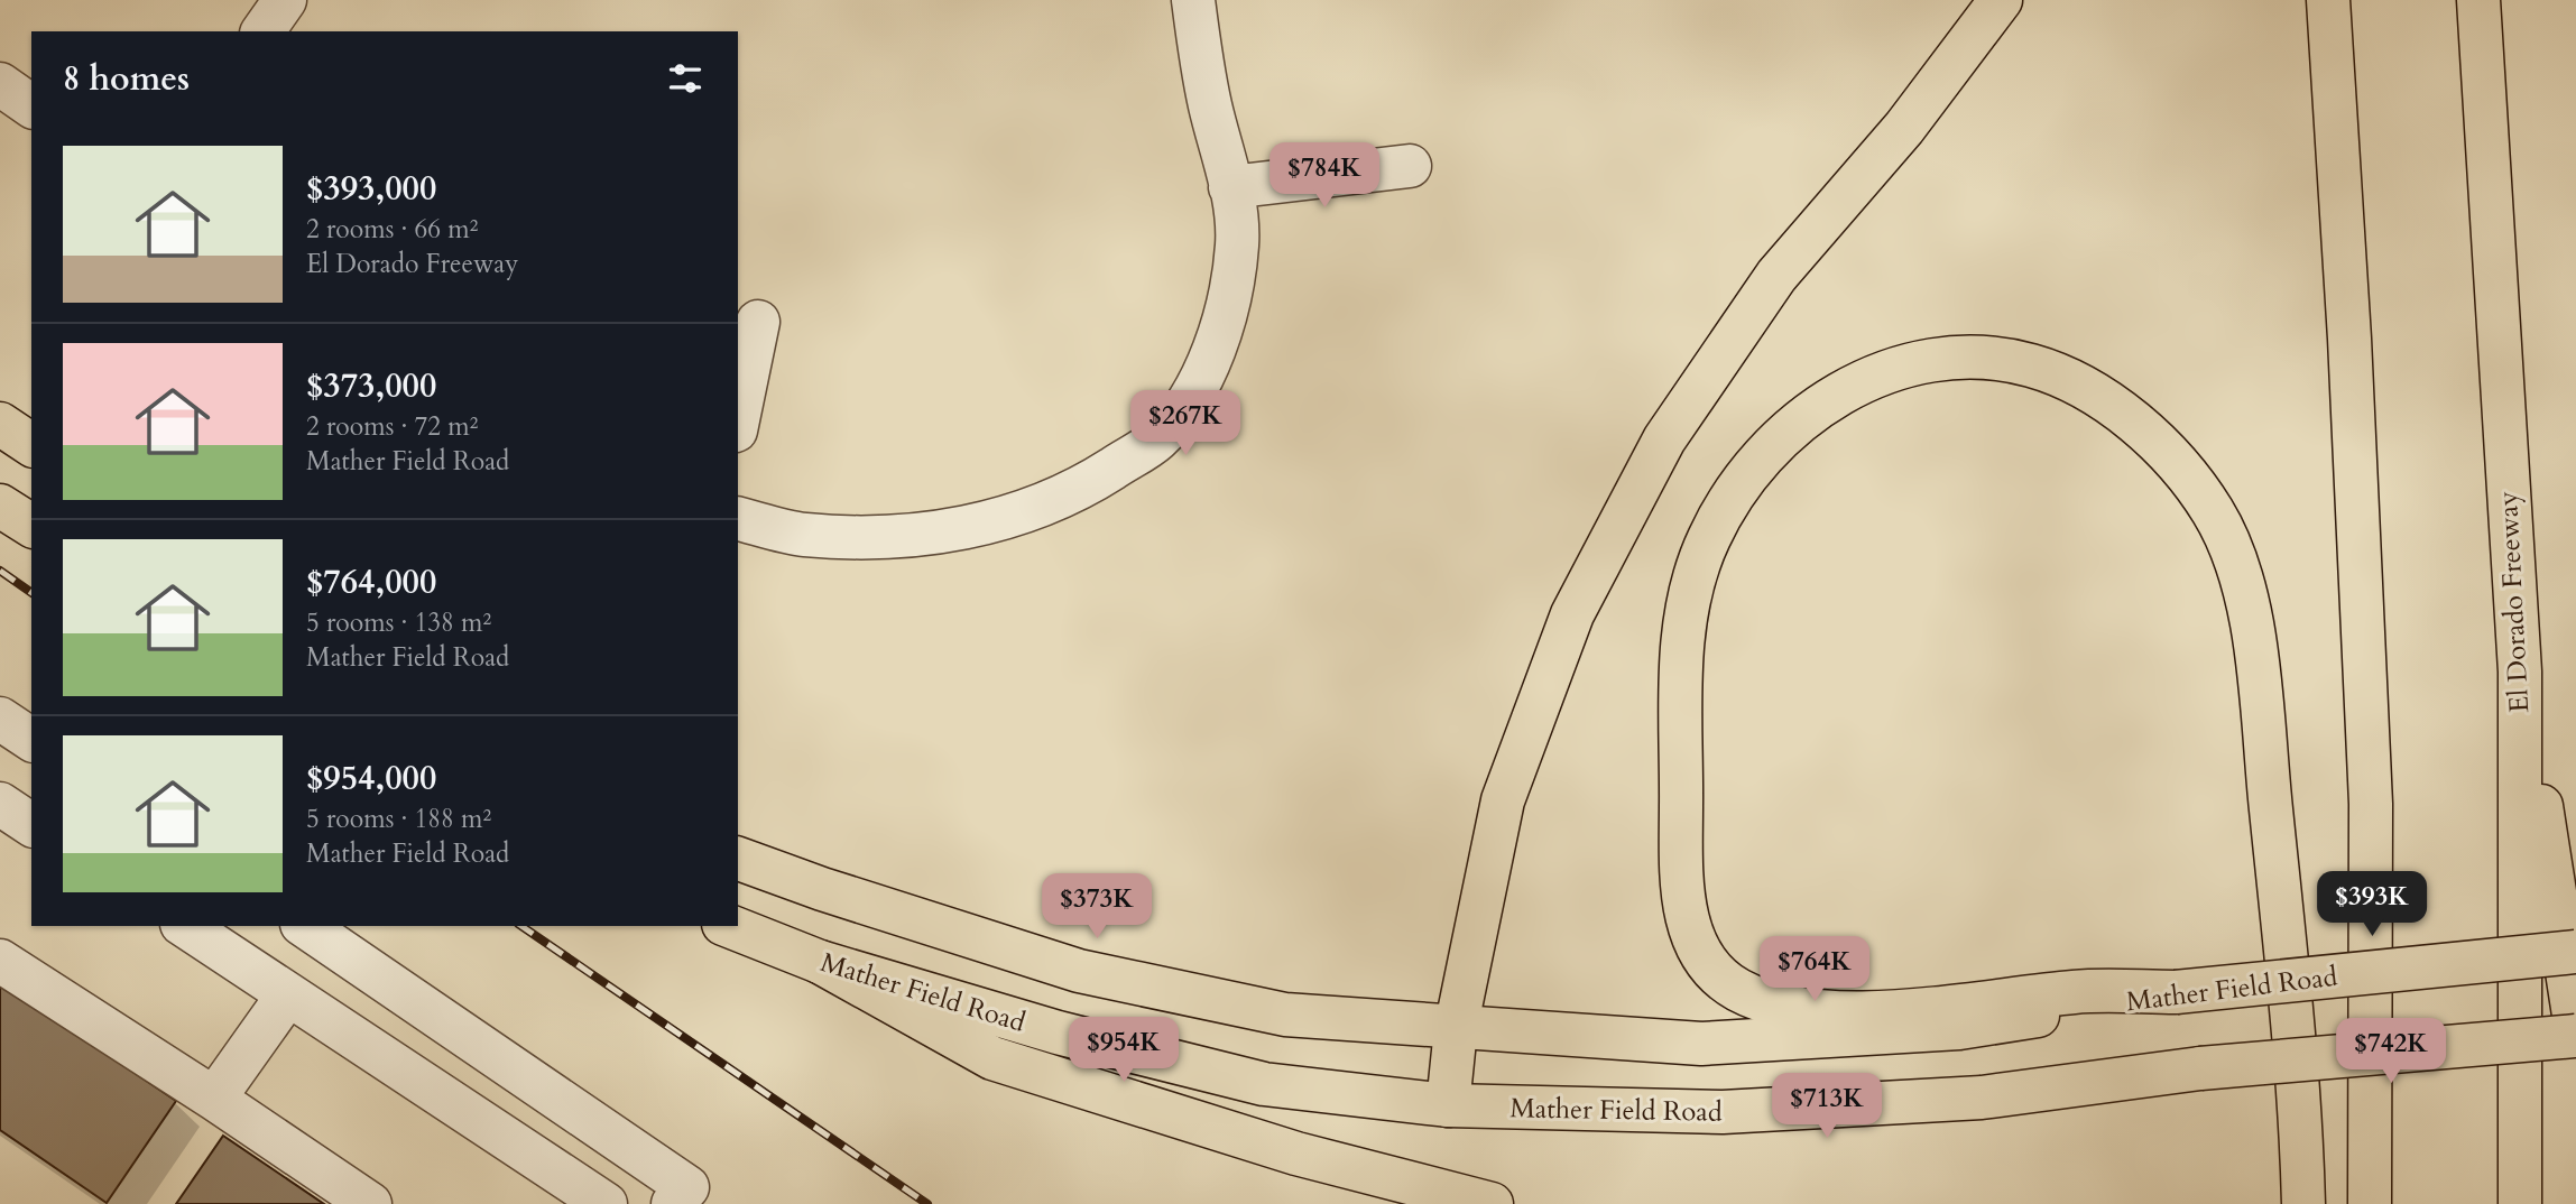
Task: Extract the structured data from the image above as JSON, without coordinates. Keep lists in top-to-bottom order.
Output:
{
  "streets": {
    "main road": ["El Dorado Freeway", "Mather Field Road"]
  },
  "page": {
    "heading": "8 homes",
    "list": [
      {
        "name": "$393,000",
        "note": "2 rooms · 66 m² · El Dorado Freeway"
      },
      {
        "name": "$373,000",
        "note": "2 rooms · 72 m² · Mather Field Road"
      },
      {
        "name": "$764,000",
        "note": "5 rooms · 138 m² · Mather Field Road"
      },
      {
        "name": "$954,000",
        "note": "5 rooms · 188 m² · Mather Field Road"
      }
    ],
    "price": [
      "$784K",
      "$267K",
      "$393K",
      "$373K",
      "$764K",
      "$954K",
      "$742K",
      "$713K"
    ]
  }
}
